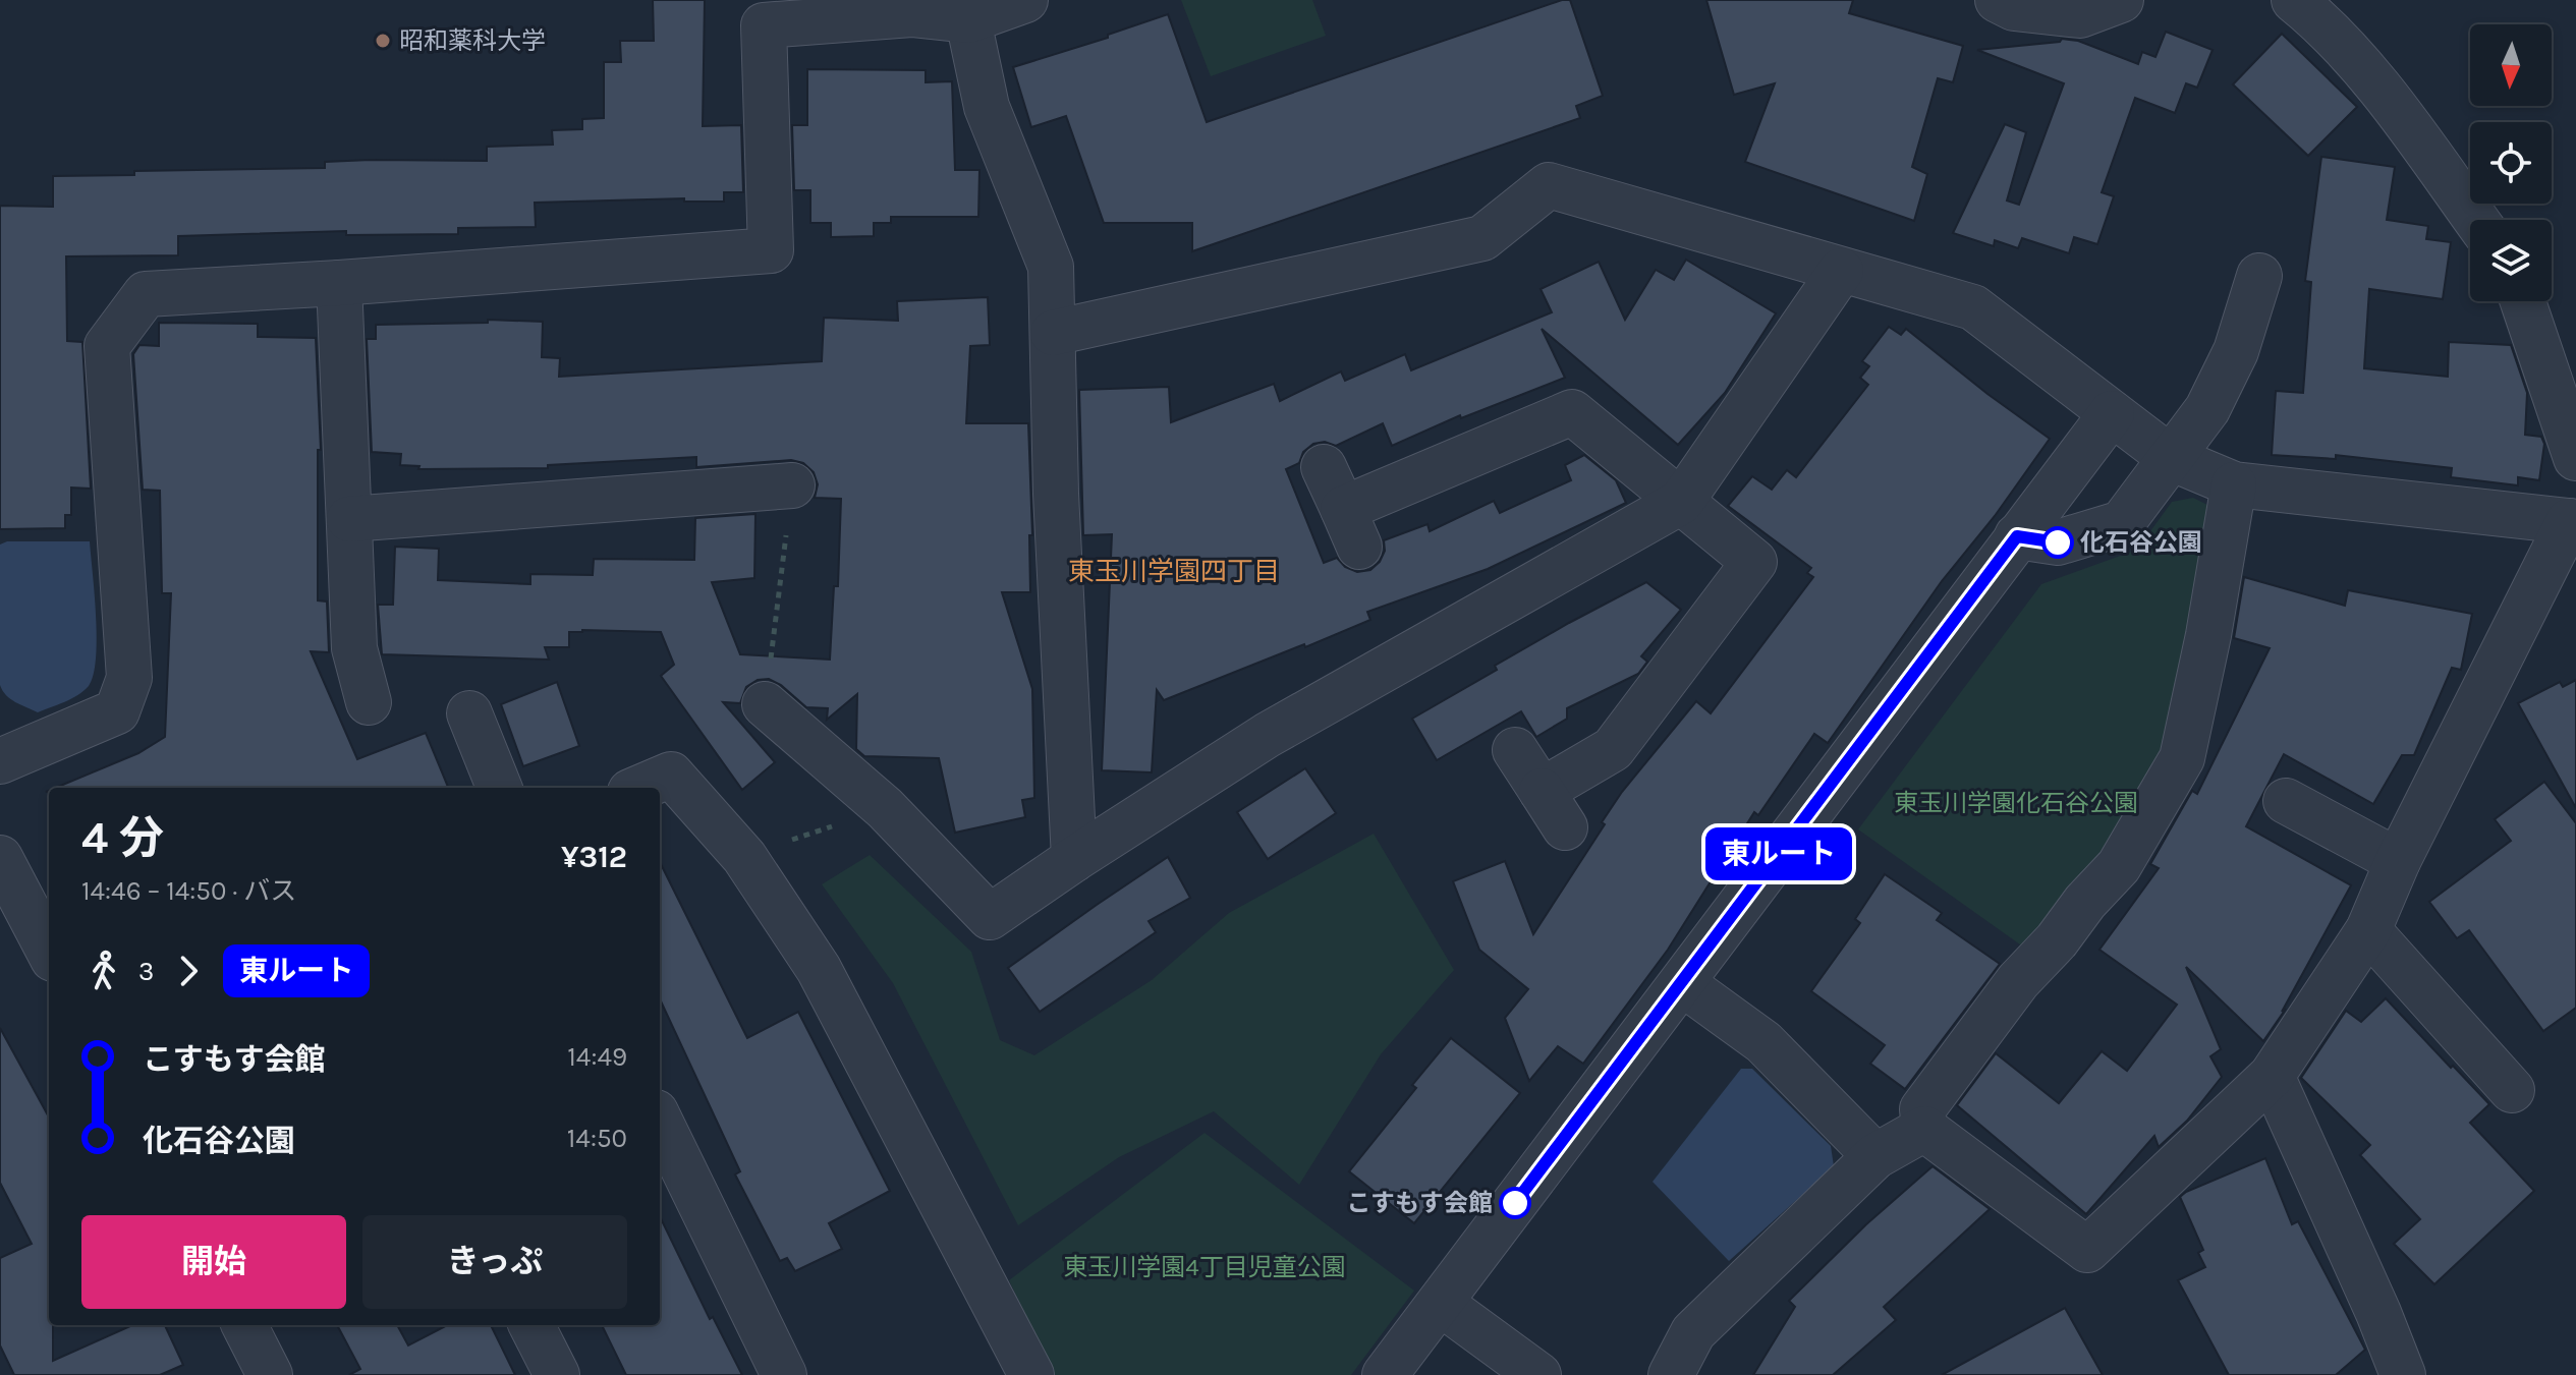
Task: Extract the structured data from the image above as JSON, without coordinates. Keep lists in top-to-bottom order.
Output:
{
  "districts": ["東玉川学園四丁目"],
  "parks": ["東玉川学園化石谷公園", "東玉川学園4丁目児童公園"],
  "places": ["昭和薬科大学", "化石谷公園", "こすもす会館"],
  "lines": ["bus line 東ルート"],
  "north": "bottom",
  "page": {
    "on_map": "東ルート",
    "heading": ["4 分", "14:46 – 14:50 · バス", "¥312"],
    "legs": ["3", "東ルート"],
    "list": [
      {
        "name": "こすもす会館",
        "value": "14:49"
      },
      {
        "name": "化石谷公園",
        "value": "14:50"
      }
    ],
    "buttons": ["開始", "きっぷ"]
  }
}
